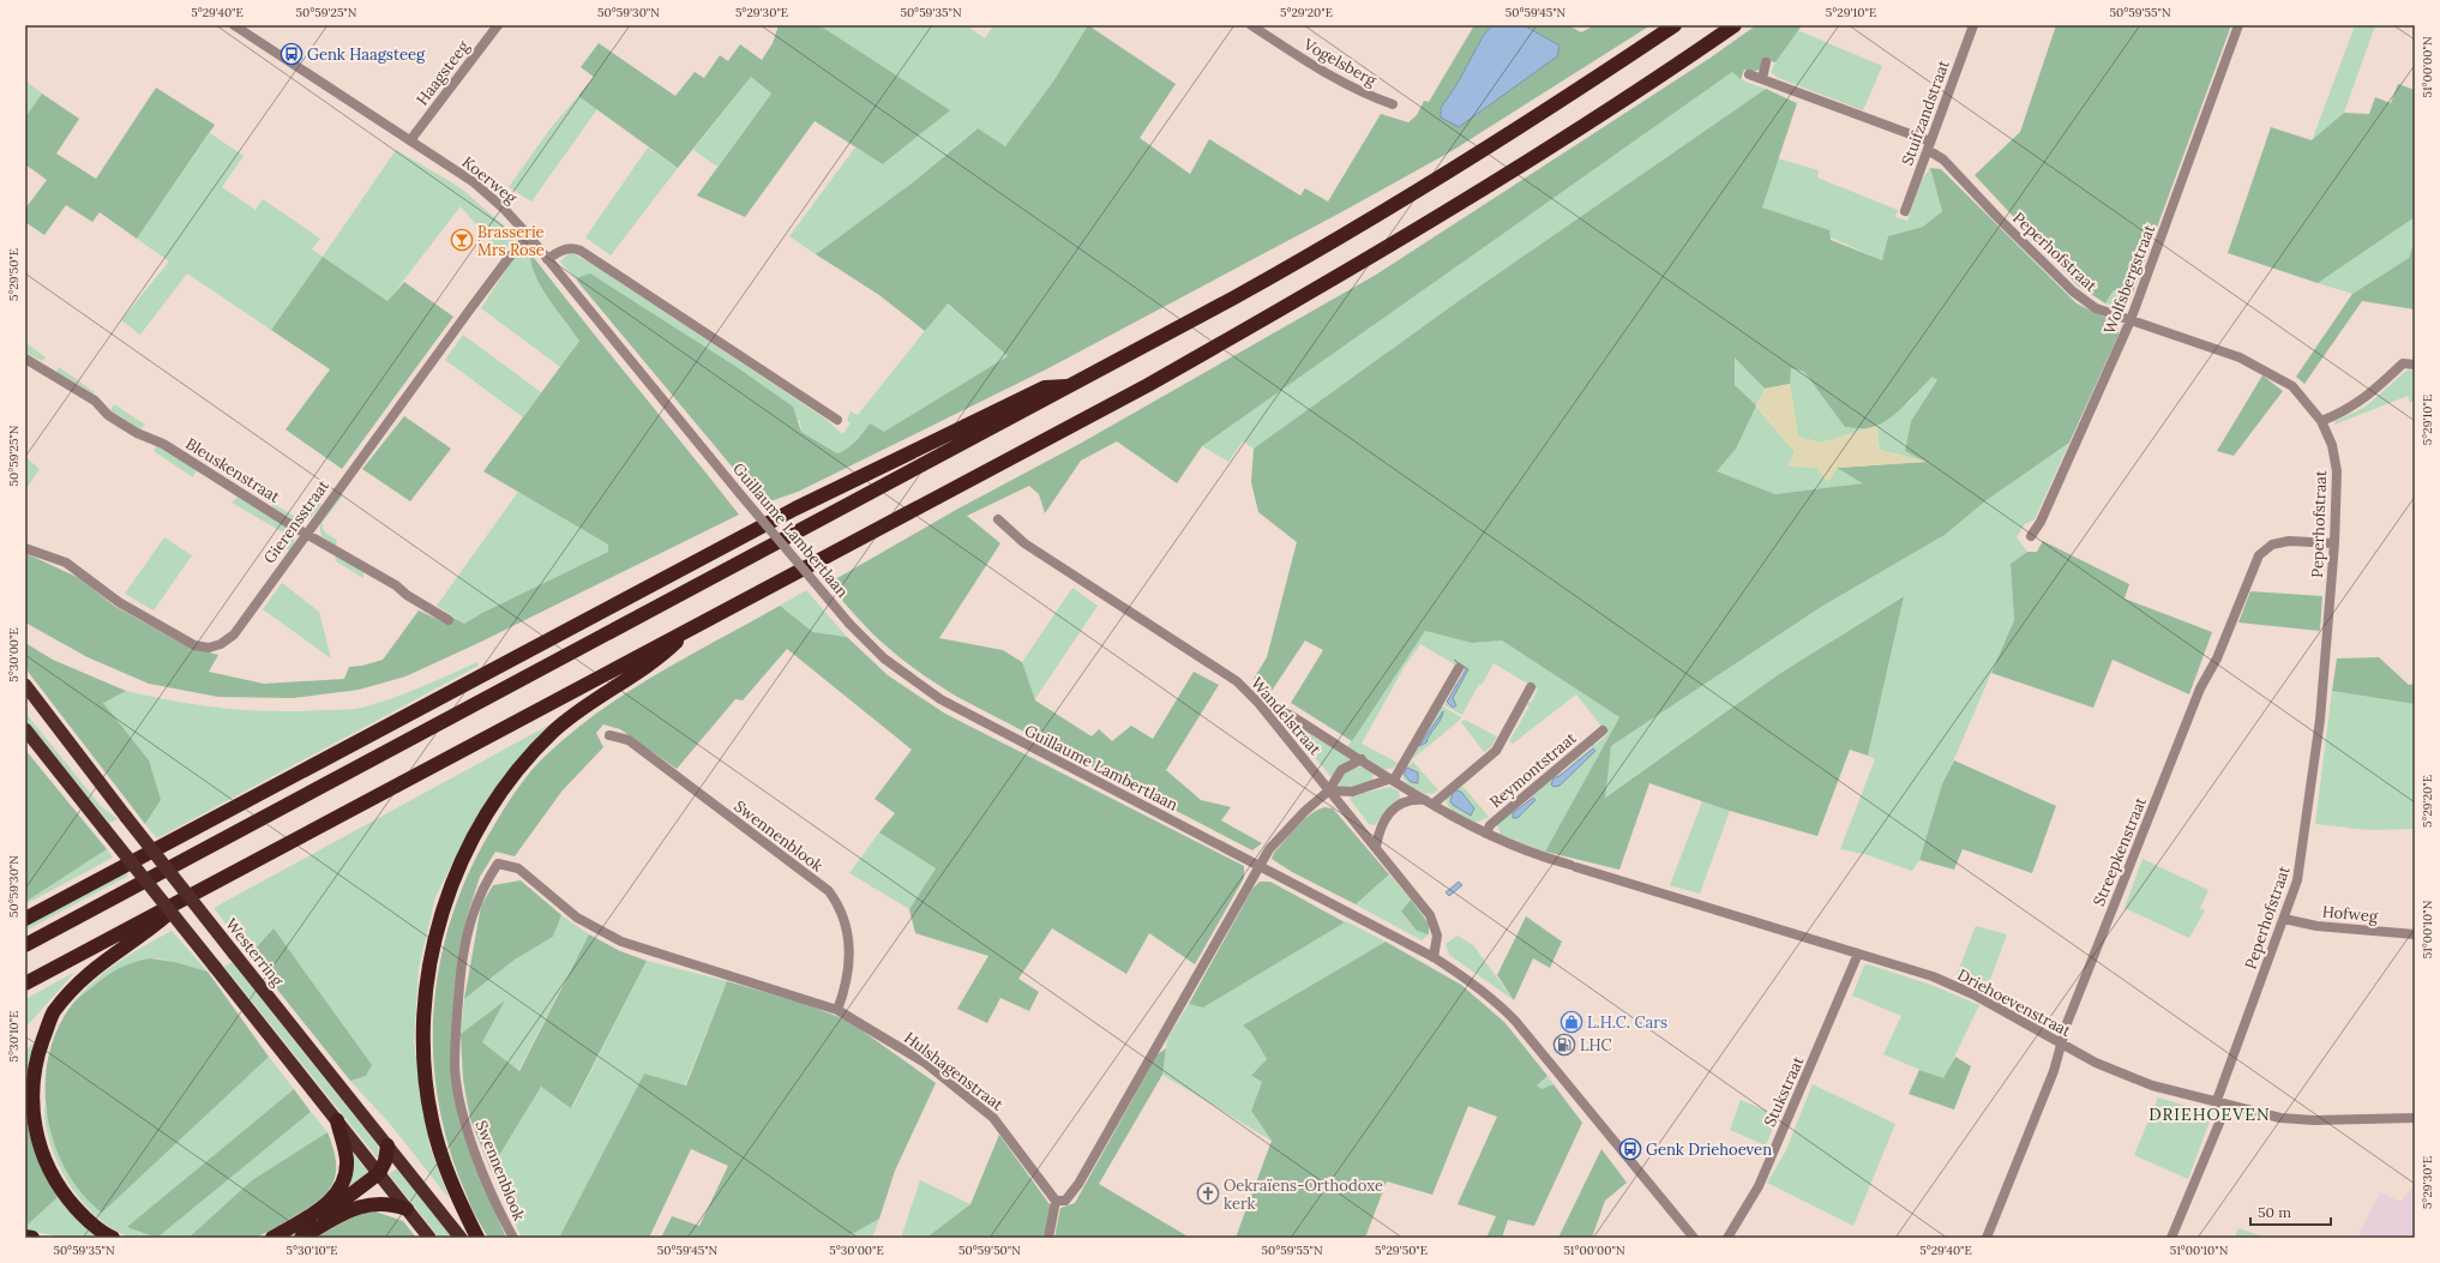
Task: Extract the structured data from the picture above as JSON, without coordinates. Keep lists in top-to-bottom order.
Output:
{
  "streets": {
    "highway": ["Westerring"],
    "street": [
      "Vogelsberg",
      "Haagsteeg",
      "Stuifzandstraat",
      "Koerweg",
      "Peperhofstraat",
      "Wolfsbergstraat",
      "Bleuskenstraat",
      "Gierensstraat",
      "Guillaume Lambertlaan",
      "Wandelstraat",
      "Reymontstraat",
      "Swennenblook",
      "Streepkenstraat",
      "Hofweg",
      "Driehoevenstraat",
      "Hulshagenstraat",
      "Stukstraat"
    ]
  },
  "crossings": [
    ["Haagsteeg", "Koerweg"],
    ["Stuifzandstraat", "Peperhofstraat"],
    ["Koerweg", "Gierensstraat"],
    ["Koerweg", "Guillaume Lambertlaan"],
    ["Peperhofstraat", "Wolfsbergstraat"],
    ["Peperhofstraat", "Streepkenstraat"],
    ["Peperhofstraat", "Hofweg"],
    ["Peperhofstraat", "Driehoevenstraat"],
    ["Bleuskenstraat", "Gierensstraat"],
    ["Guillaume Lambertlaan", "Wandelstraat"],
    ["Wandelstraat", "Driehoevenstraat"],
    ["Reymontstraat", "Driehoevenstraat"],
    ["Swennenblook", "Hulshagenstraat"],
    ["Streepkenstraat", "Driehoevenstraat"],
    ["Driehoevenstraat", "Stukstraat"]
  ],
  "districts": ["DRIEHOEVEN"],
  "places": {
    "bus stop": ["Genk Haagsteeg", "Genk Driehoeven"],
    "bar": ["Brasserie Mrs Rose"],
    "shop": ["L.H.C. Cars"],
    "fuel station": ["LHC"],
    "church": ["Oekraïens-Orthodoxe kerk"]
  },
  "scale_bar": "50 m",
  "coordinates": [
    "5°29'40\"E",
    "50°59'25\"N",
    "50°59'30\"N",
    "5°29'30\"E",
    "50°59'35\"N",
    "5°29'20\"E",
    "50°59'45\"N",
    "5°29'10\"E",
    "50°59'55\"N",
    "51°00'00\"N",
    "5°29'50\"E",
    "5°30'00\"E",
    "51°00'10\"N",
    "5°30'10\"E",
    "50°59'50\"N"
  ]
}
